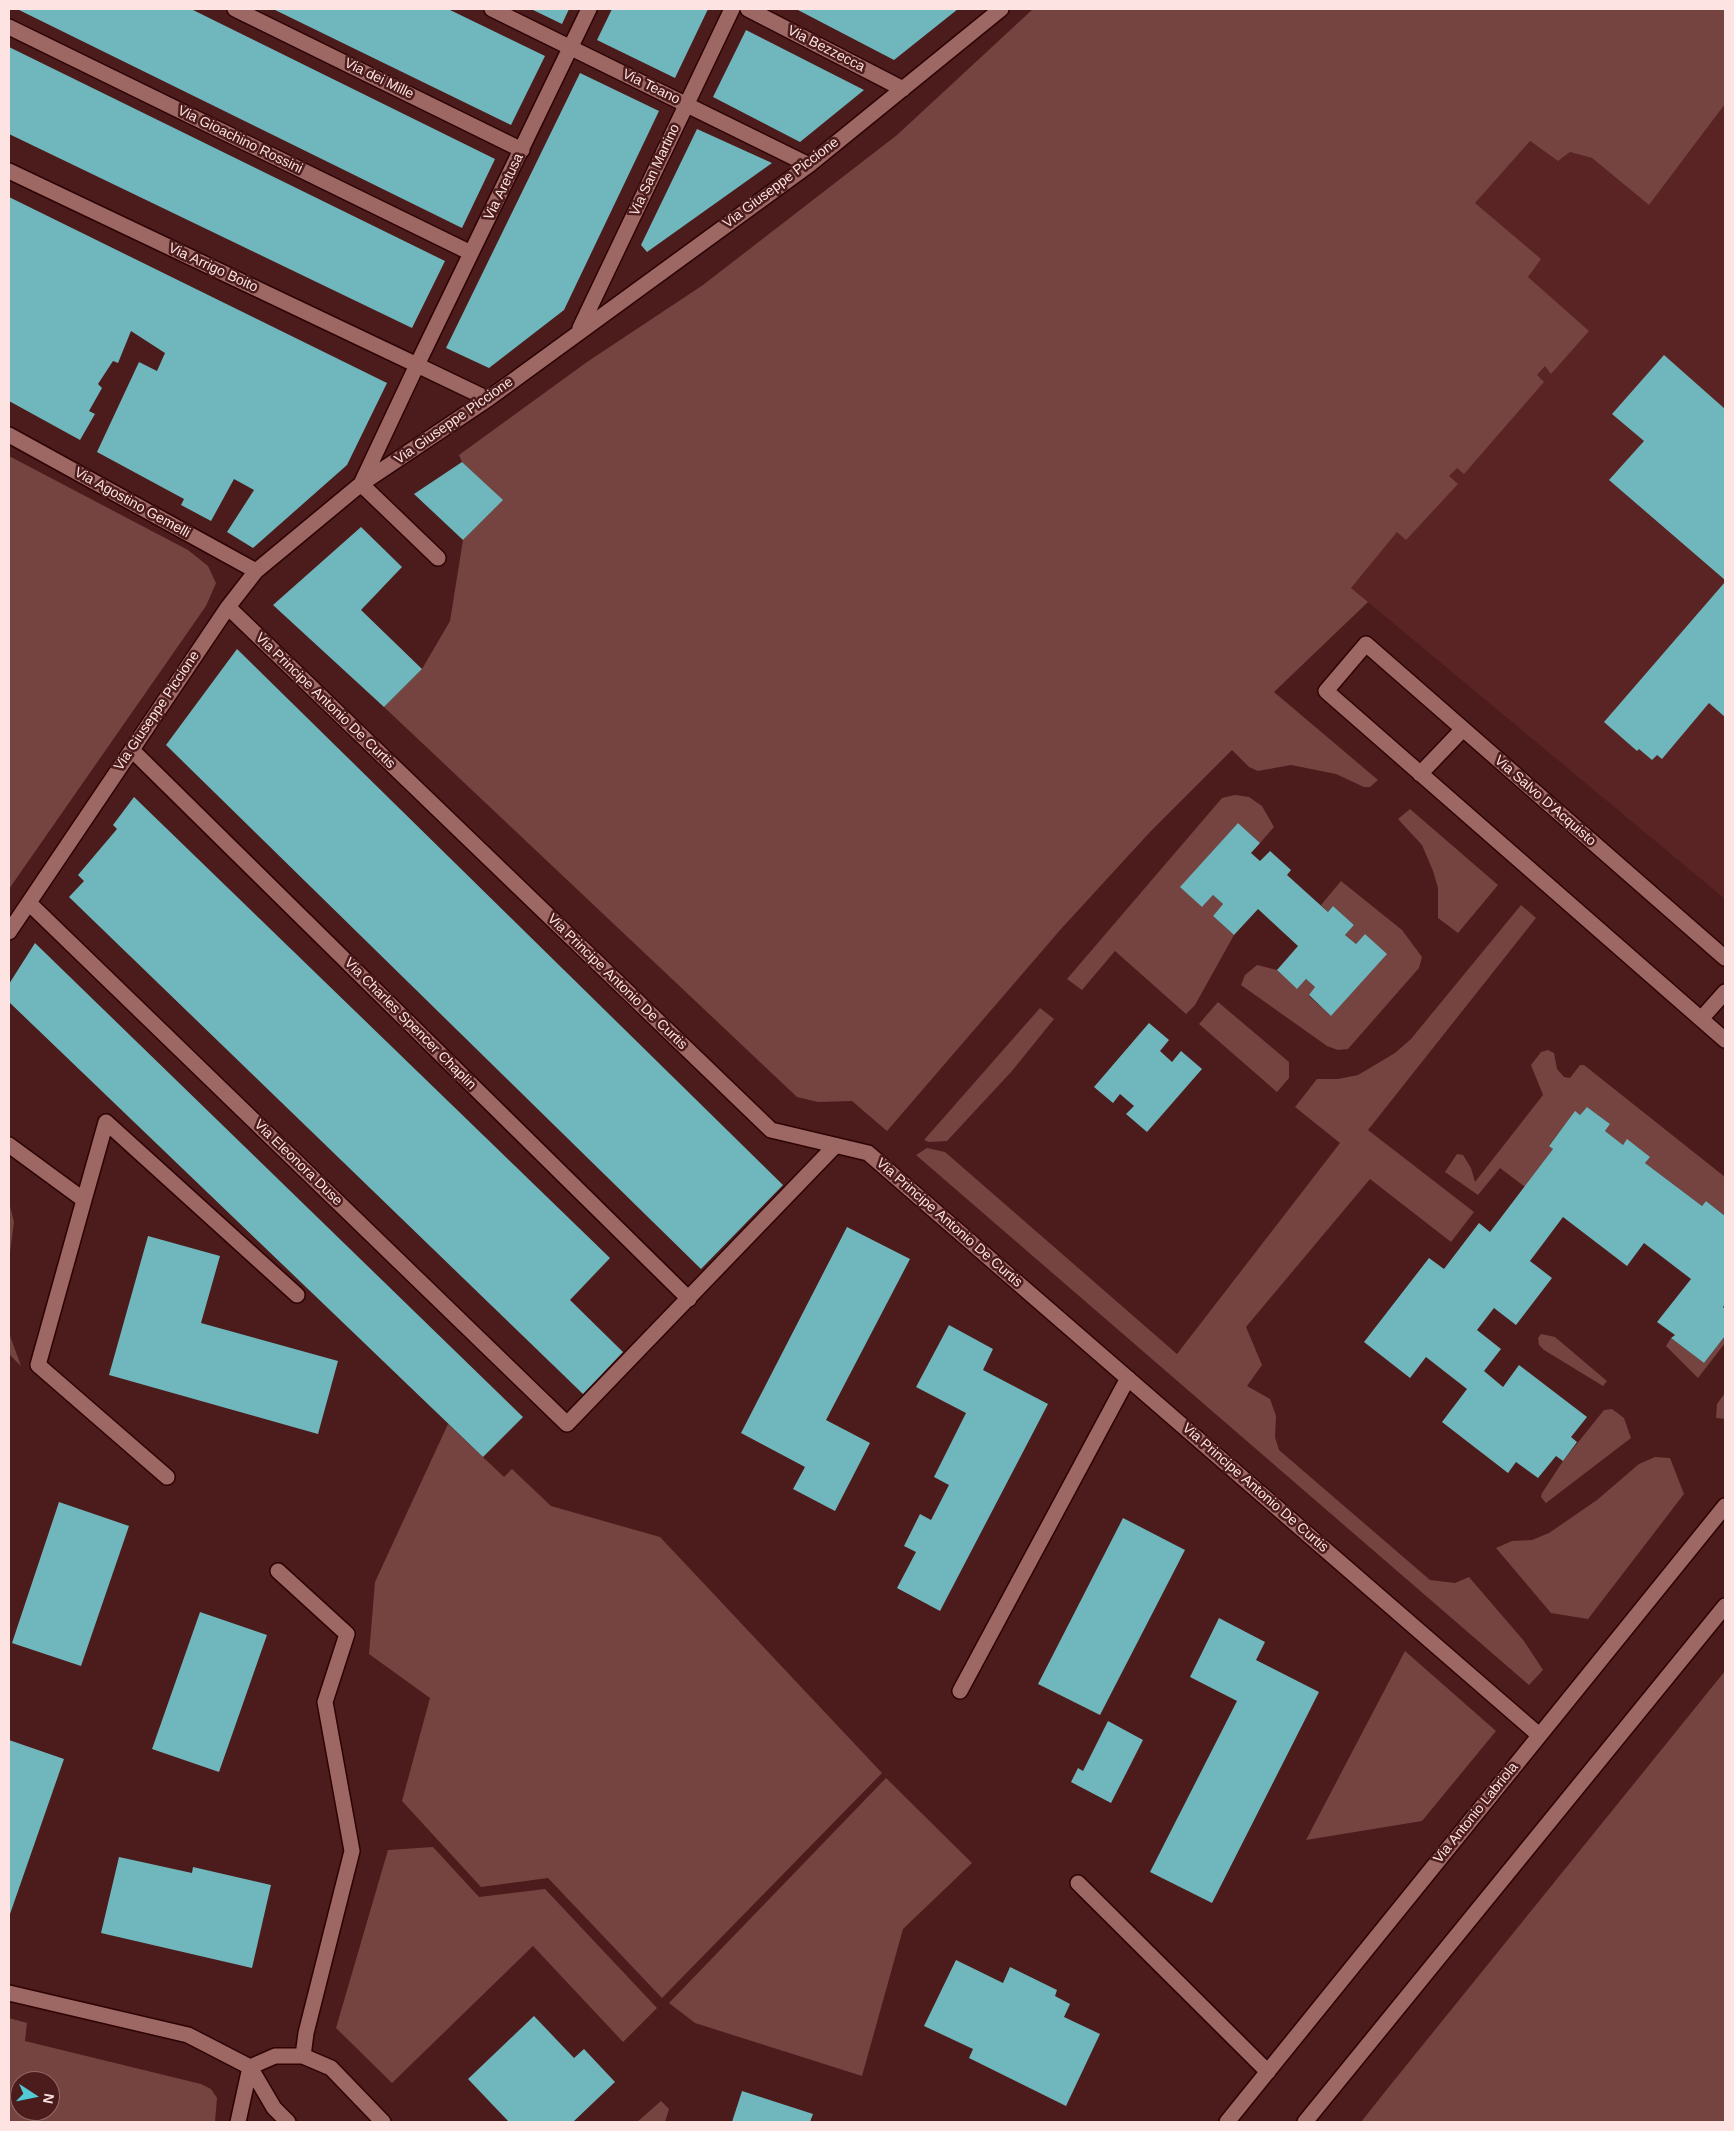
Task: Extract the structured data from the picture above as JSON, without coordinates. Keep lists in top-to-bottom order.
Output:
{
  "streets": {
    "street": [
      "Via Bezzecca",
      "Via dei Mille",
      "Via Teano",
      "Via Gioachino Rossini",
      "Via San Martino",
      "Via Giuseppe Piccione",
      "Via Aretusa",
      "Via Arrigo Boito",
      "Via Agostino Gemelli",
      "Via Principe Antonio De Curtis",
      "Via Salvo D'Acquisto",
      "Via Charles Spencer Chaplin",
      "Via Eleonora Duse",
      "Via Antonio Labriola"
    ]
  },
  "crossings": [
    ["Via Bezzecca", "Via Giuseppe Piccione"],
    ["Via dei Mille", "Via Aretusa"],
    ["Via Teano", "Via San Martino"],
    ["Via Teano", "Via Giuseppe Piccione"],
    ["Via Teano", "Via Aretusa"],
    ["Via Gioachino Rossini", "Via Aretusa"],
    ["Via San Martino", "Via Giuseppe Piccione"],
    ["Via Giuseppe Piccione", "Via Aretusa"],
    ["Via Giuseppe Piccione", "Via Arrigo Boito"],
    ["Via Giuseppe Piccione", "Via Agostino Gemelli"],
    ["Via Giuseppe Piccione", "Via Principe Antonio De Curtis"],
    ["Via Giuseppe Piccione", "Via Charles Spencer Chaplin"],
    ["Via Giuseppe Piccione", "Via Eleonora Duse"],
    ["Via Aretusa", "Via Arrigo Boito"],
    ["Via Principe Antonio De Curtis", "Via Antonio Labriola"],
    ["Via Charles Spencer Chaplin", "Via Eleonora Duse"]
  ],
  "north": "right"
}
